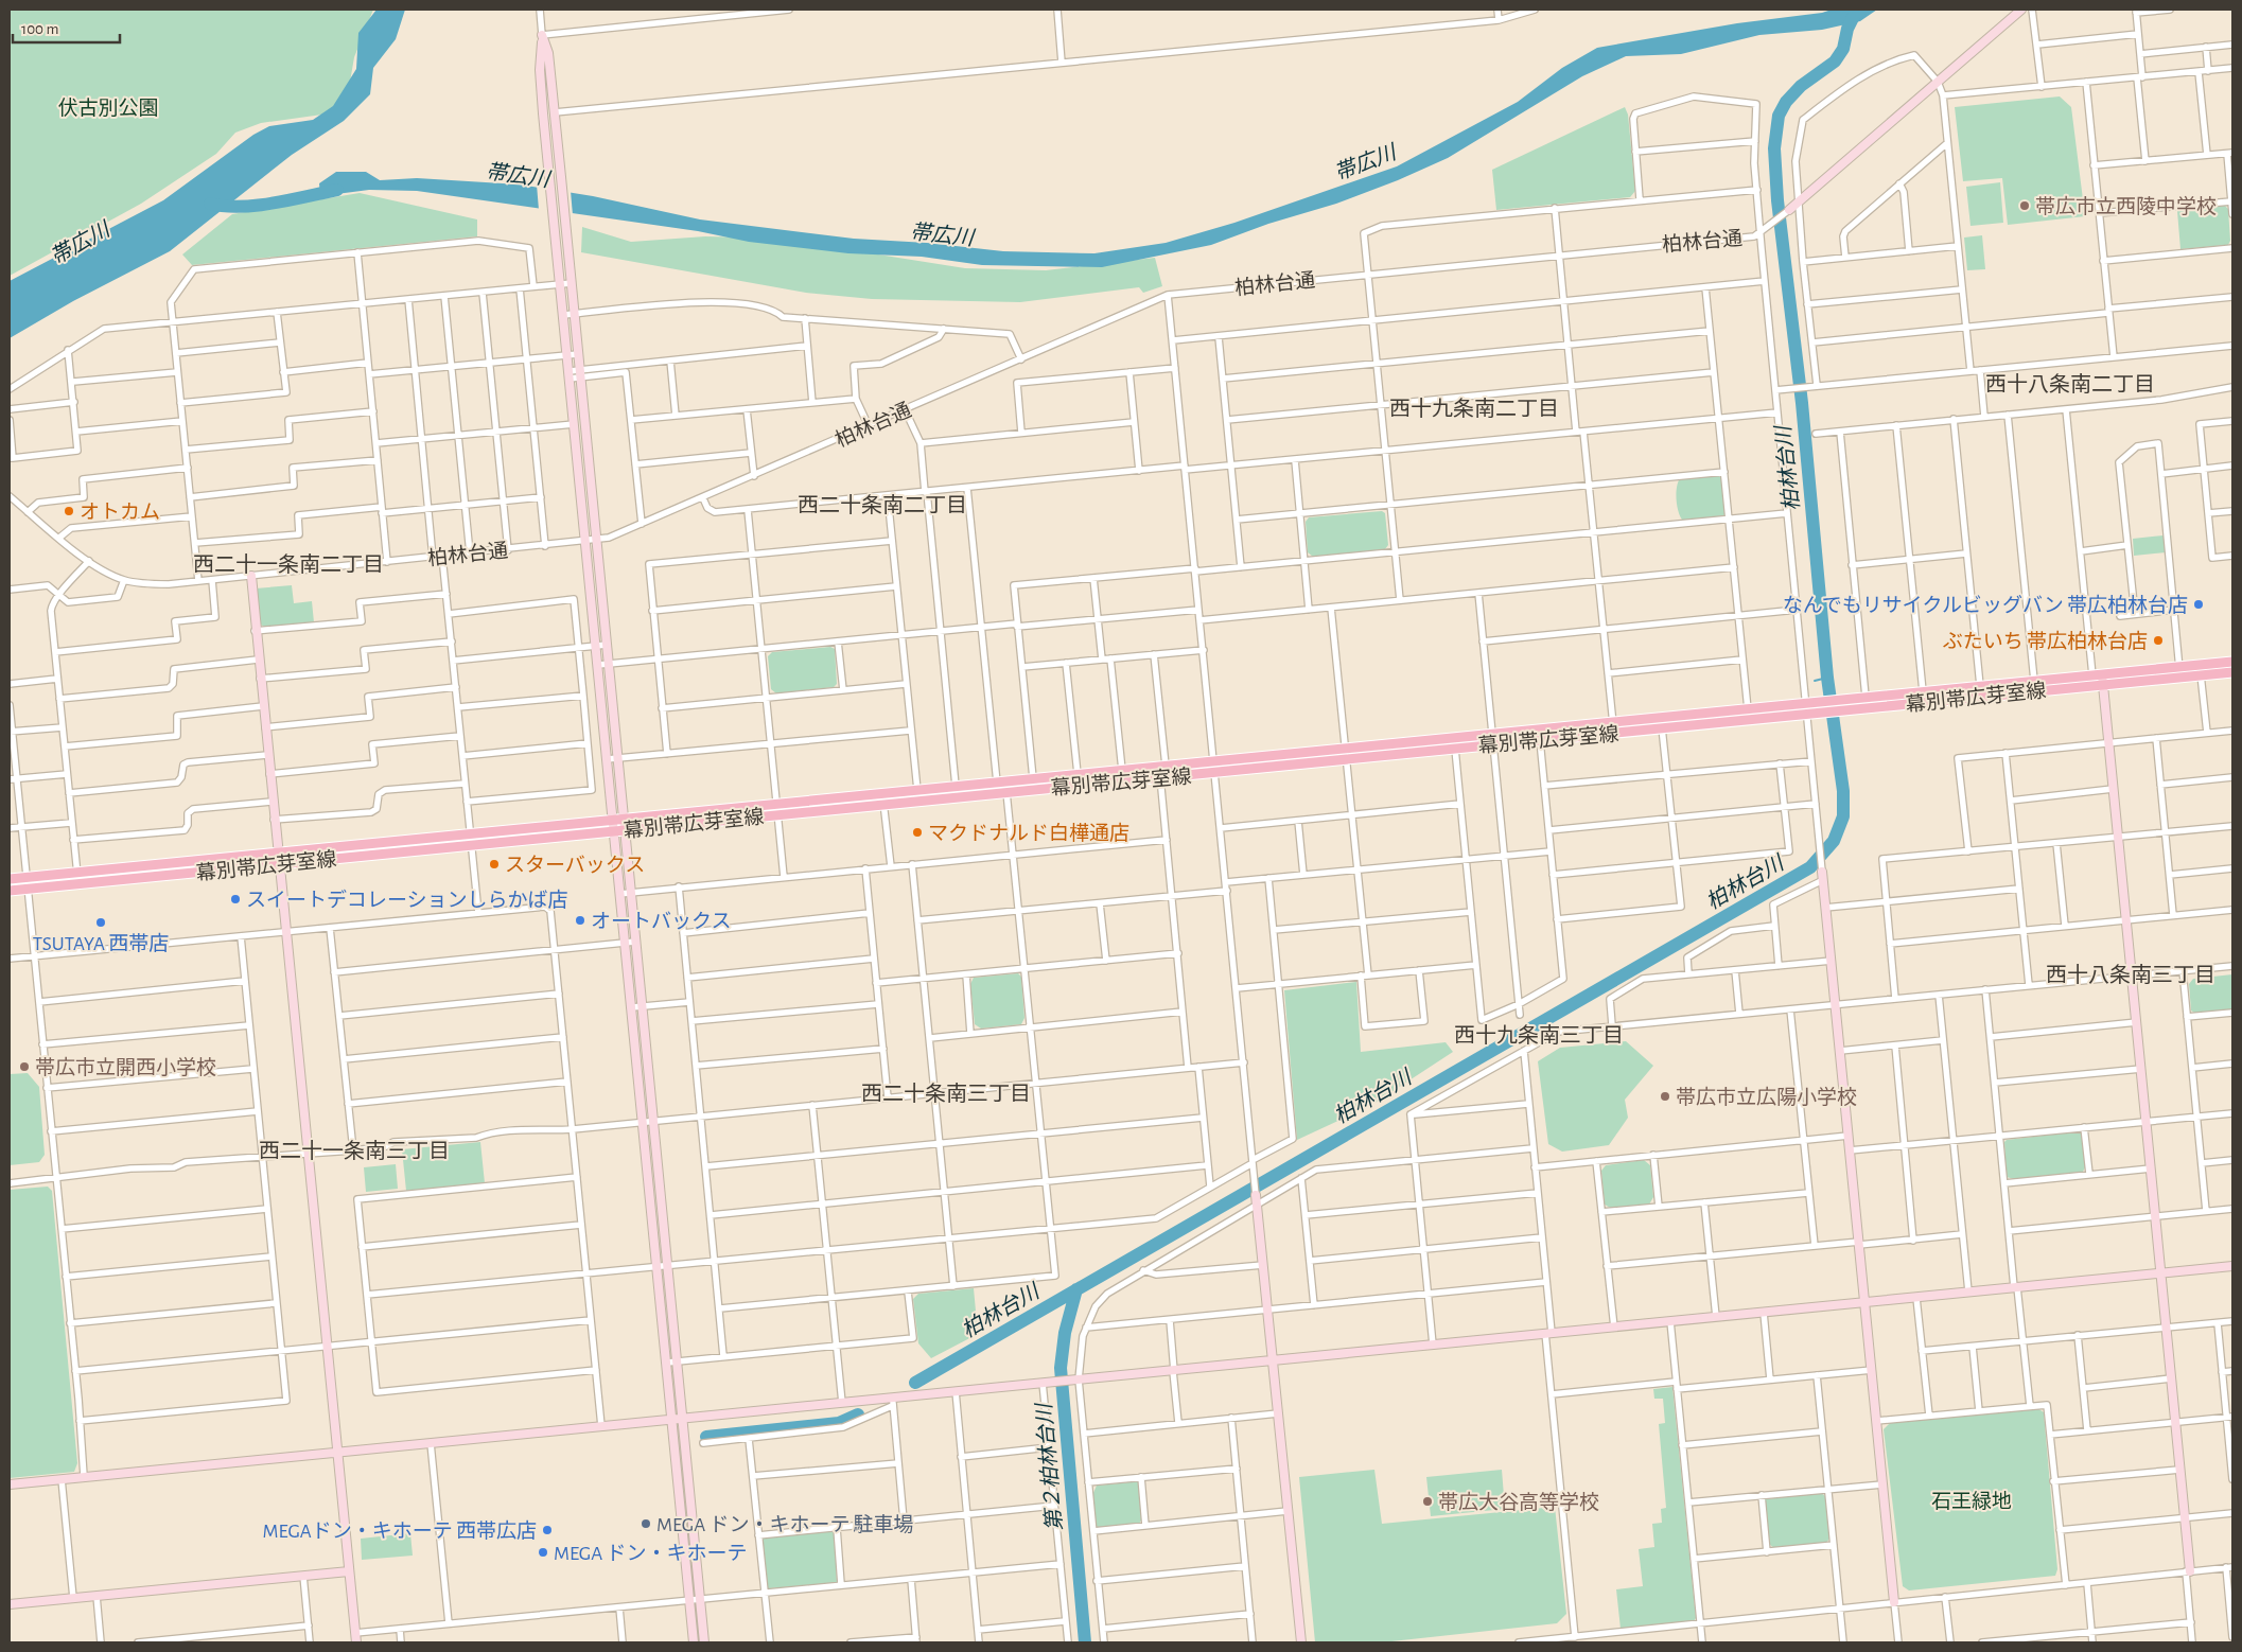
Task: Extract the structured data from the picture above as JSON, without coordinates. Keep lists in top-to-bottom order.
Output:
{
  "streets": {
    "main road": ["幕別帯広芽室線"],
    "street": ["柏林台通"]
  },
  "districts": [
    "西十八条南二丁目",
    "西十九条南二丁目",
    "西二十条南二丁目",
    "西二十一条南二丁目",
    "西十八条南三丁目",
    "西十九条南三丁目",
    "西二十条南三丁目",
    "西二十一条南三丁目"
  ],
  "water": ["帯広川", "柏林台川", "第２柏林台川"],
  "parks": ["伏古別公園", "石王緑地"],
  "places": [
    "帯広市立西陵中学校",
    "オトカム",
    "なんでもリサイクルビッグバン 帯広柏林台店",
    "ぶたいち 帯広柏林台店",
    "マクドナルド白樺通店",
    "スターバックス",
    "スイートデコレーションしらかば店",
    "オートバックス",
    "TSUTAYA 西帯店",
    "帯広市立開西小学校",
    "帯広市立広陽小学校",
    "帯広大谷高等学校",
    "MEGA ドン・キホーテ 駐車場",
    "MEGAドン・キホーテ 西帯広店",
    "MEGA ドン・キホーテ"
  ],
  "scale_bar": "100 m"
}
